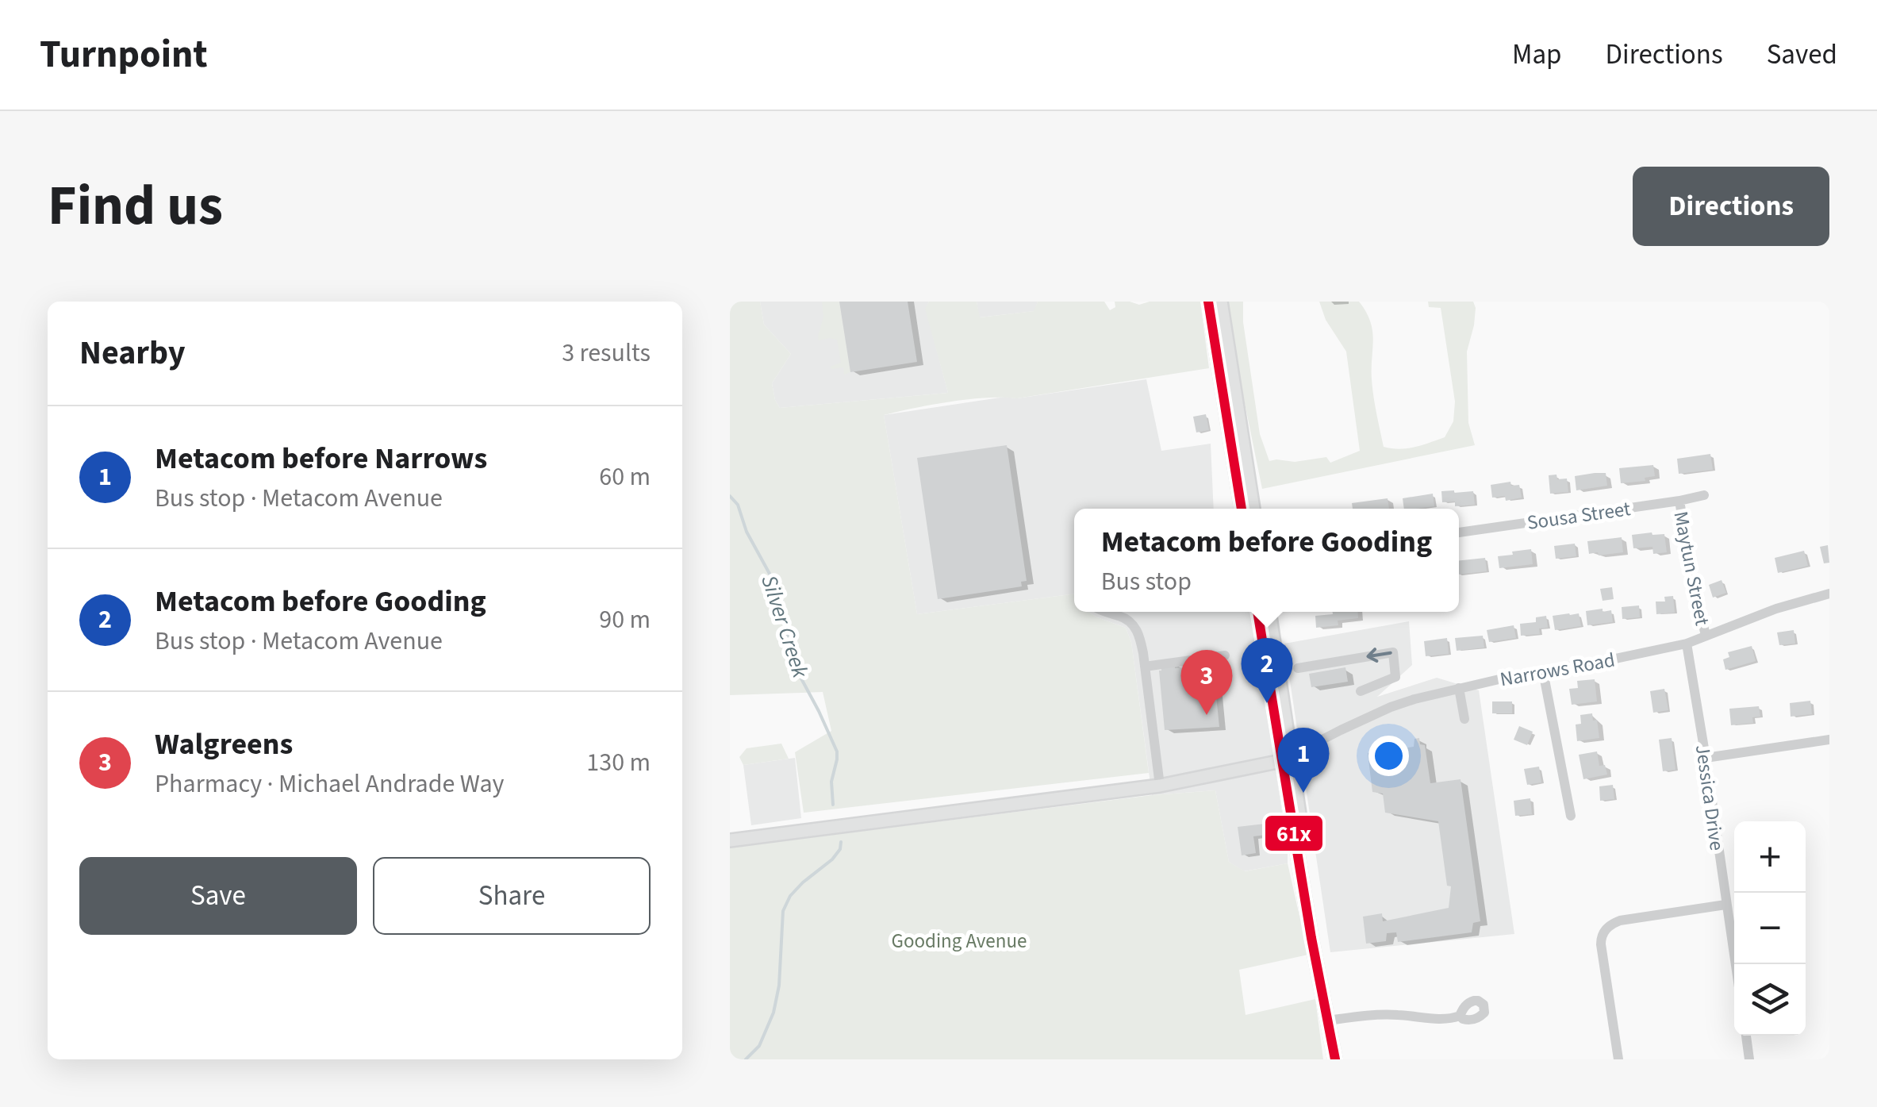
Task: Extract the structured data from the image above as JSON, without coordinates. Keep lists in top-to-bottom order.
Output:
{
  "streets": {
    "street": [
      "Sousa Street",
      "Maytun Street",
      "Narrows Road",
      "Jessica Drive"
    ]
  },
  "crossings": [
    ["Sousa Street", "Maytun Street"],
    ["Maytun Street", "Narrows Road"],
    ["Narrows Road", "Jessica Drive"]
  ],
  "water": ["Silver Creek"],
  "parks": ["Gooding Avenue"],
  "lines": ["transit line 61x"],
  "page": {
    "header": "Turnpoint",
    "nav": ["Map", "Directions", "Saved"],
    "title": "Find us",
    "buttons": [
      "Directions",
      ["Save", "Share"]
    ],
    "heading": ["Nearby", "3 results"],
    "list": [
      {
        "mark": "1",
        "name": "Metacom before Narrows",
        "note": "Bus stop · Metacom Avenue",
        "value": "60 m"
      },
      {
        "mark": "2",
        "name": "Metacom before Gooding",
        "note": "Bus stop · Metacom Avenue",
        "value": "90 m"
      },
      {
        "mark": "3",
        "name": "Walgreens",
        "note": "Pharmacy · Michael Andrade Way",
        "value": "130 m"
      }
    ],
    "popup": ["Metacom before Gooding", "Bus stop"],
    "pins": ["2", "3", "1"],
    "map_buttons": ["+", "−"]
  }
}
